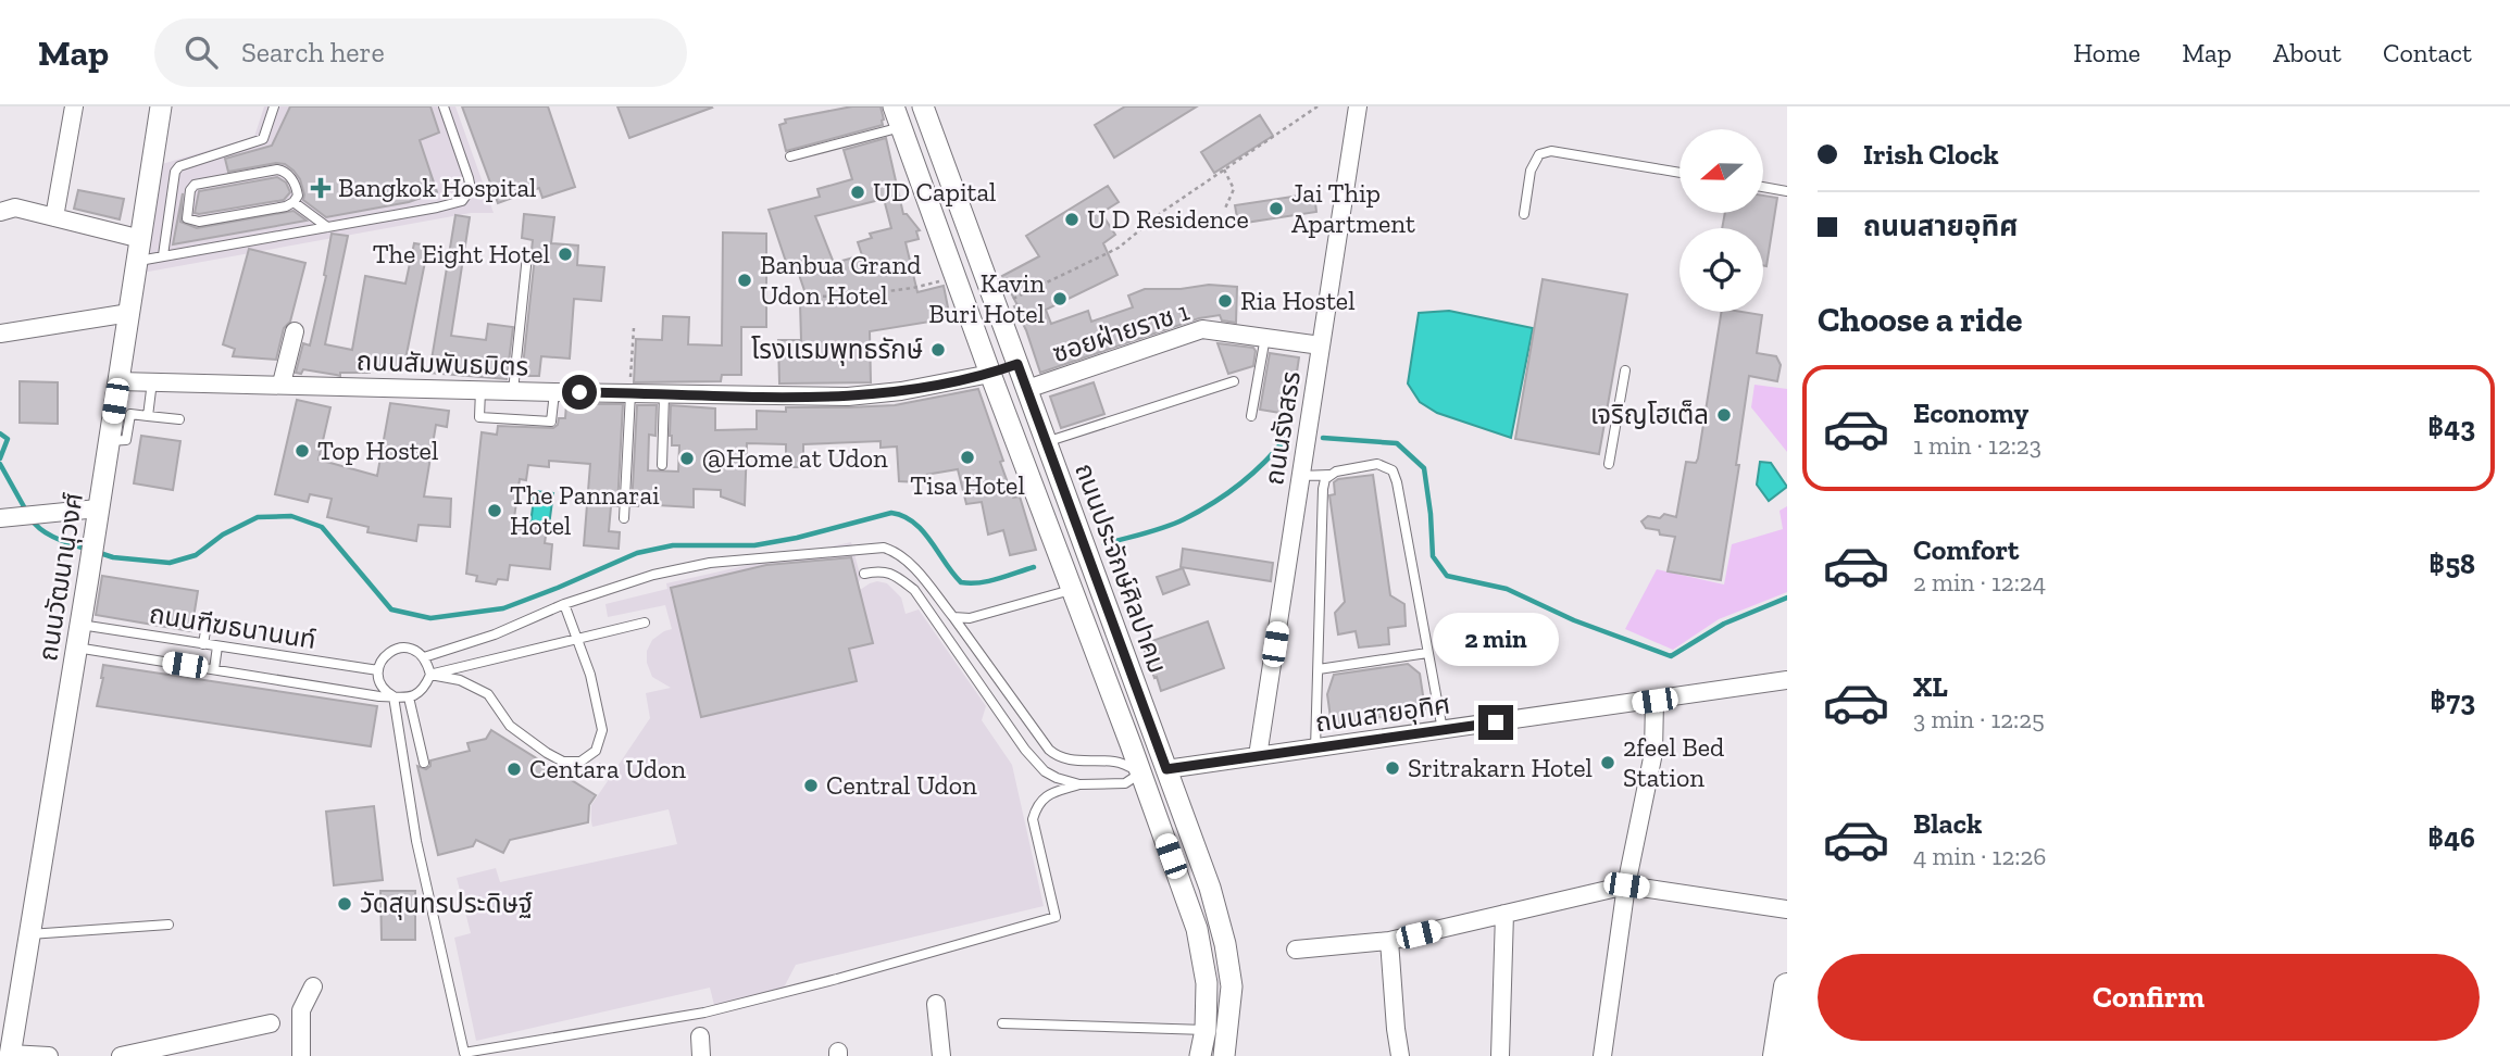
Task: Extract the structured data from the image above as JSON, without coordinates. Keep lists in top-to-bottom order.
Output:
{
  "streets": {
    "street": [
      "ซอยฝ่ายราช 1",
      "ถนนสัมพันธมิตร",
      "ถนนรังสรร",
      "ถนนประจักษ์ศิลปาคม",
      "ถนนวัฒนานุวงศ์",
      "ถนนสายอุทิศ"
    ],
    "lane": ["ถนนฑีฆธนานนท์"]
  },
  "crossings": [
    ["ซอยฝ่ายราช 1", "ถนนรังสรร"],
    ["ซอยฝ่ายราช 1", "ถนนประจักษ์ศิลปาคม"],
    ["ถนนสัมพันธมิตร", "ถนนประจักษ์ศิลปาคม"],
    ["ถนนสัมพันธมิตร", "ถนนวัฒนานุวงศ์"],
    ["ถนนรังสรร", "ถนนสายอุทิศ"],
    ["ถนนประจักษ์ศิลปาคม", "ถนนสายอุทิศ"],
    ["ถนนวัฒนานุวงศ์", "ถนนฑีฆธนานนท์"]
  ],
  "places": {
    "health": ["Bangkok Hospital"],
    "other": [
      "UD Capital",
      "Jai Thip Apartment",
      "U D Residence",
      "The Eight Hotel",
      "Banbua Grand Udon Hotel",
      "Kavin Buri Hotel",
      "Ria Hostel",
      "โรงเเรมพุทธรักษ์",
      "เจริญโฮเต็ล",
      "Top Hostel",
      "Tisa Hotel",
      "@Home at Udon",
      "The Pannarai Hotel",
      "2feel Bed Station",
      "Sritrakarn Hotel",
      "Centara Udon",
      "Central Udon",
      "วัดสุนทรประดิษฐ์"
    ]
  },
  "north": "left",
  "page": {
    "header": "Map",
    "search": "Search here",
    "nav": [
      "Home",
      "Map",
      "About",
      "Contact"
    ],
    "banner": ["Irish Clock", "ถนนสายอุทิศ"],
    "heading": "Choose a ride",
    "list": [
      {
        "name": "Economy",
        "note": "1 min · 12:23",
        "value": "฿43"
      },
      {
        "name": "Comfort",
        "note": "2 min · 12:24",
        "value": "฿58"
      },
      {
        "name": "XL",
        "note": "3 min · 12:25",
        "value": "฿73"
      },
      {
        "name": "Black",
        "note": "4 min · 12:26",
        "value": "฿46"
      }
    ],
    "bubble": "2 min",
    "buttons": "Confirm"
  }
}
